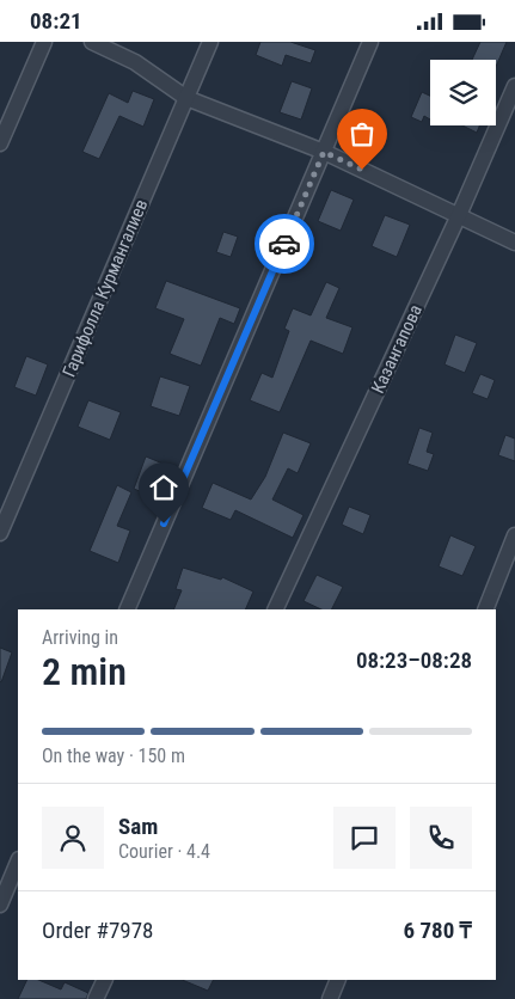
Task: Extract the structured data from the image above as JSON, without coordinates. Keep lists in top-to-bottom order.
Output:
{
  "streets": {
    "street": ["Гарифолла Курмангалиев", "Казангапова"]
  },
  "page": {
    "status": "08:21",
    "heading": ["2 min", "Arriving in", "08:23–08:28"],
    "panel": [
      "Sam",
      "Courier · 4.4",
      "Order #7978",
      "6 780 ₸"
    ],
    "bar": "On the way · 150 m"
  }
}
